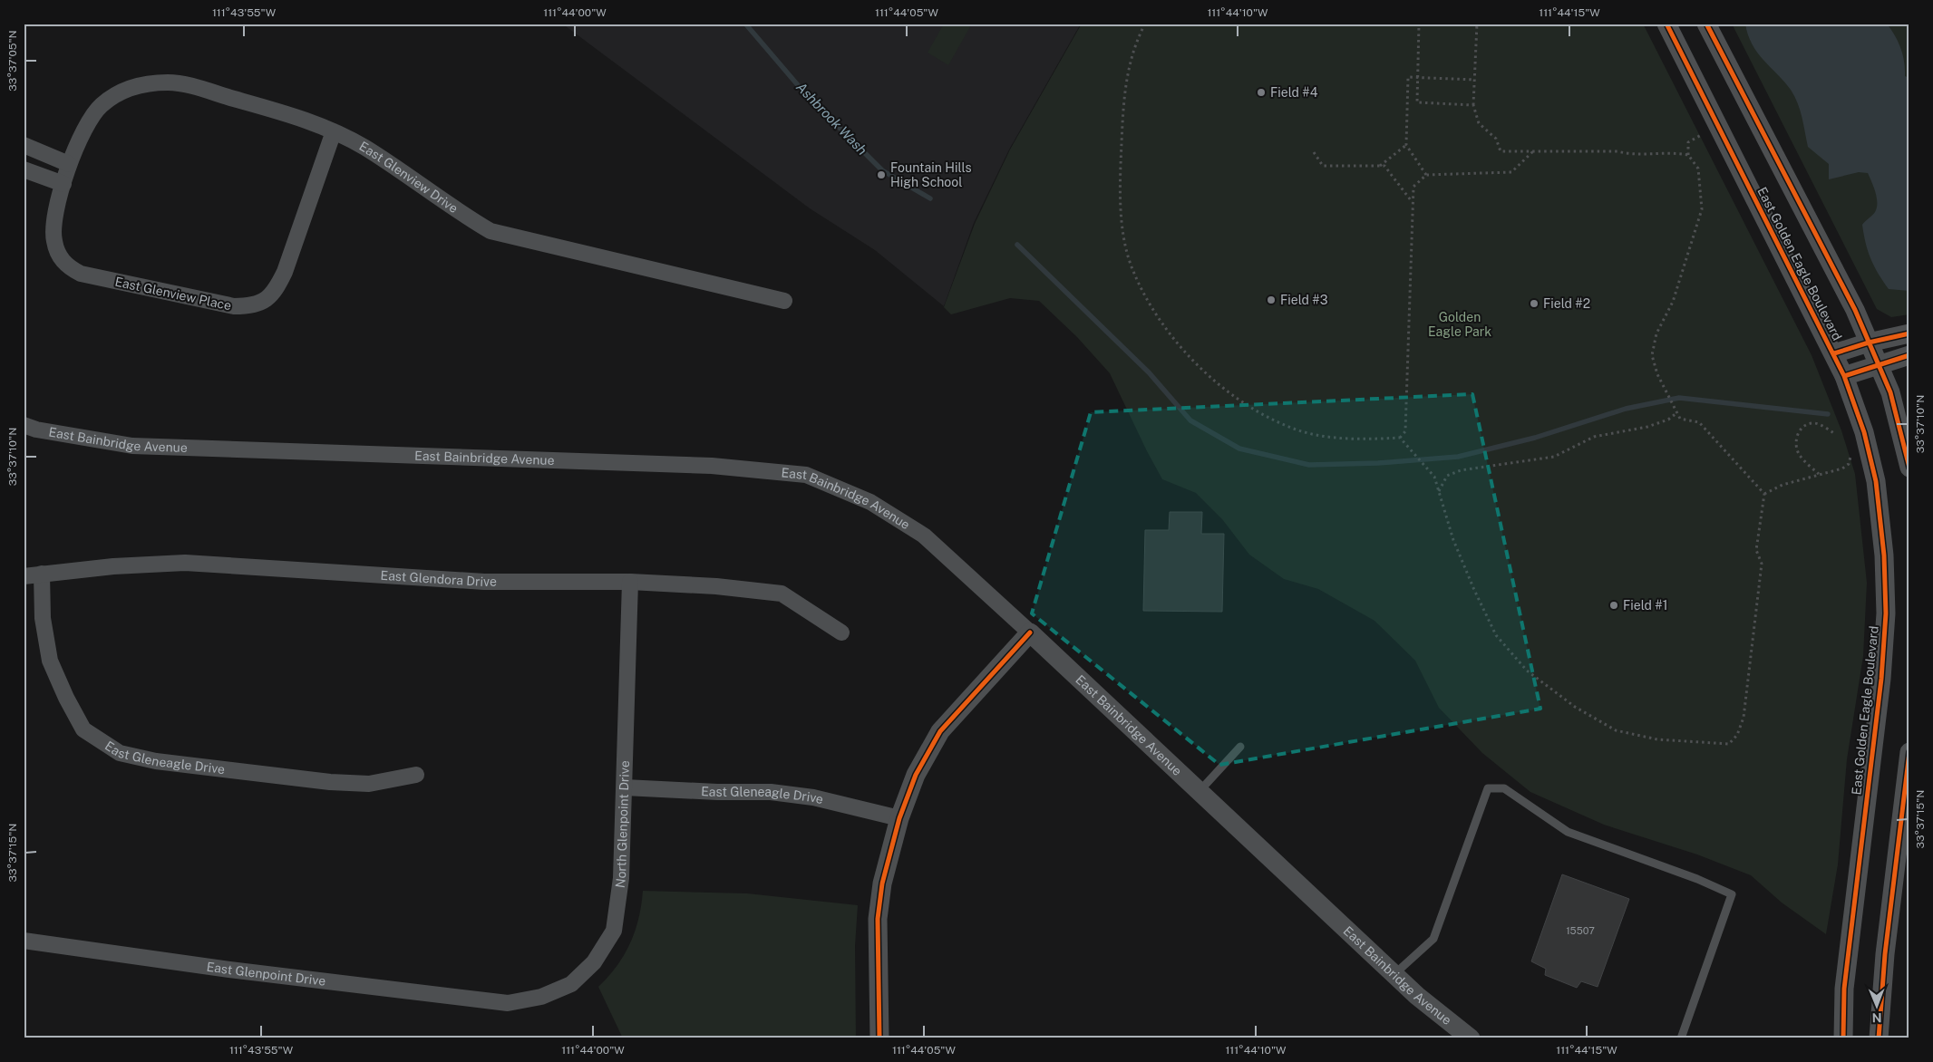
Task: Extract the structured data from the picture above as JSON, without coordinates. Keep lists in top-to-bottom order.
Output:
{
  "streets": {
    "street": [
      "East Glenview Drive",
      "East Golden Eagle Boulevard",
      "East Glenview Place",
      "East Bainbridge Avenue",
      "East Glendora Drive",
      "East Gleneagle Drive",
      "North Glenpoint Drive",
      "East Glenpoint Drive"
    ]
  },
  "crossings": [
    ["East Glenview Drive", "East Glenview Place"],
    ["East Glendora Drive", "East Gleneagle Drive"],
    ["East Glendora Drive", "North Glenpoint Drive"],
    ["East Gleneagle Drive", "North Glenpoint Drive"],
    ["North Glenpoint Drive", "East Glenpoint Drive"]
  ],
  "water": ["Ashbrook Wash"],
  "parks": ["Golden Eagle Park"],
  "places": [
    "Field #4",
    "Fountain Hills High School",
    "Field #3",
    "Field #2",
    "Field #1"
  ],
  "house_numbers": ["15507"],
  "north": "bottom",
  "coordinates": [
    "111°43'55\"W",
    "111°44'00\"W",
    "111°44'05\"W",
    "111°44'10\"W",
    "111°44'15\"W",
    "33°37'05\"N",
    "33°37'10\"N",
    "33°37'15\"N"
  ]
}
